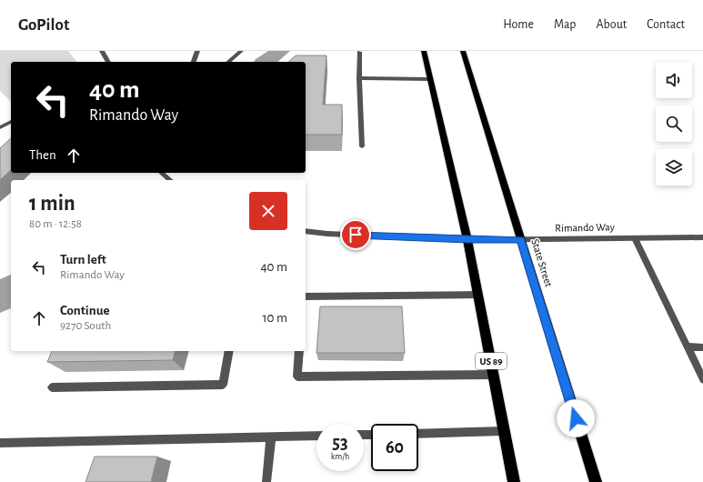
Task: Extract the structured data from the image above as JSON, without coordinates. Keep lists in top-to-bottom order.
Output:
{
  "streets": {
    "main road": ["State Street", "US 89"],
    "street": ["Rimando Way"]
  },
  "crossings": [
    ["Rimando Way", "State Street"],
    ["Rimando Way", "US 89"]
  ],
  "page": {
    "header": "GoPilot",
    "nav": [
      "Home",
      "Map",
      "About",
      "Contact"
    ],
    "turn": ["40 m", "Rimando Way"],
    "then": "Then",
    "heading": ["1 min", "80 m · 12:58"],
    "list": [
      {
        "name": "Turn left",
        "note": "Rimando Way",
        "value": "40 m"
      },
      {
        "name": "Continue",
        "note": "9270 South",
        "value": "10 m"
      }
    ],
    "speed": "53 km/h",
    "limit": "60"
  }
}
